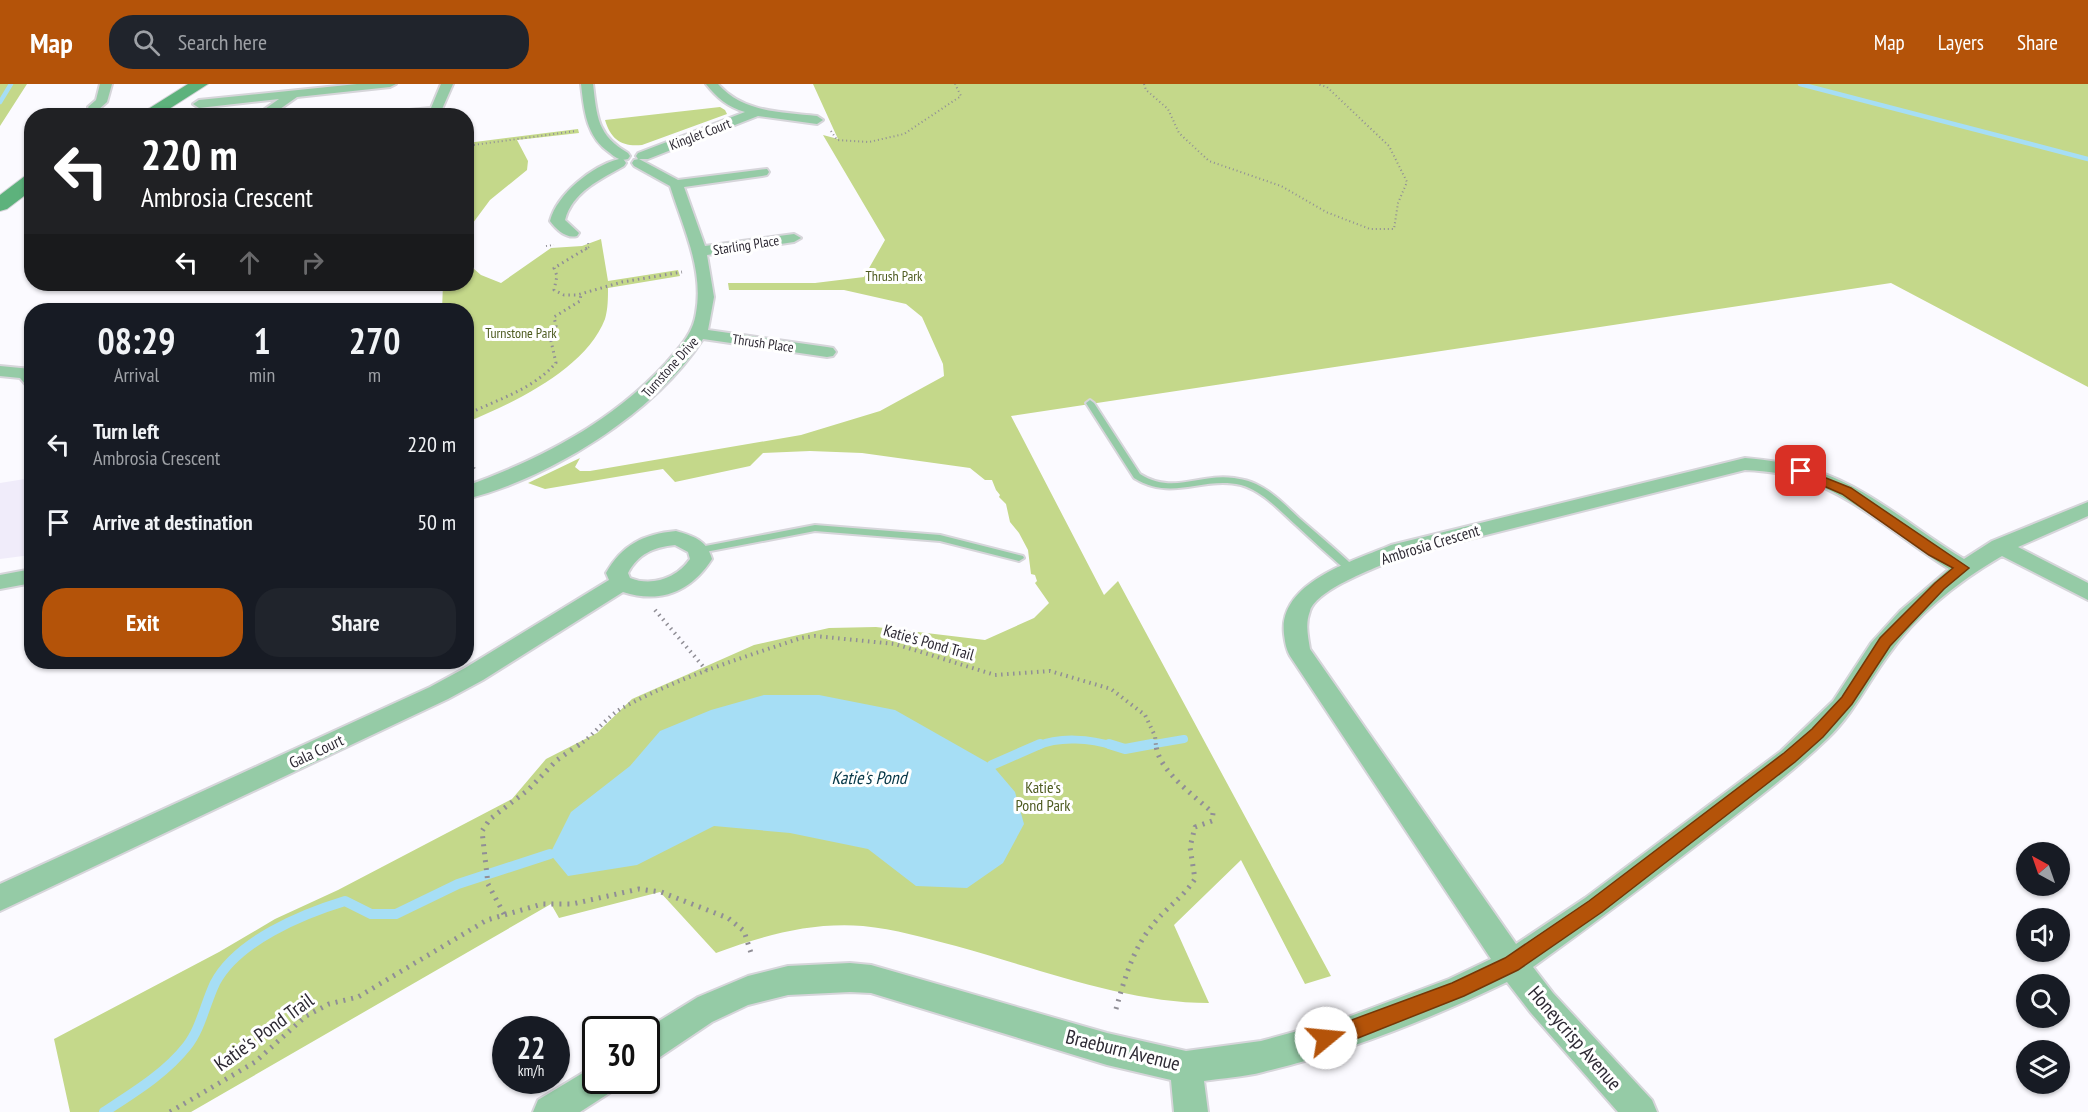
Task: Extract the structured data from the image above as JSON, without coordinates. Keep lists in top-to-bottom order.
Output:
{
  "streets": {
    "street": [
      "Kinglet Court",
      "Starling Place",
      "Thrush Place",
      "Turnstone Drive",
      "Ambrosia Crescent",
      "Gala Court",
      "Honeycrisp Avenue",
      "Braeburn Avenue"
    ],
    "path": ["Katie's Pond Trail"]
  },
  "crossings": [
    ["Starling Place", "Turnstone Drive"],
    ["Thrush Place", "Turnstone Drive"],
    ["Ambrosia Crescent", "Honeycrisp Avenue"],
    ["Ambrosia Crescent", "Braeburn Avenue"],
    ["Honeycrisp Avenue", "Braeburn Avenue"]
  ],
  "water": ["Katie's Pond"],
  "parks": ["Thrush Park", "Turnstone Park", "Katie's Pond Park"],
  "north": "top left",
  "page": {
    "header": "Map",
    "search": "Search here",
    "nav": ["Map", "Layers", "Share"],
    "turn": ["220 m", "Ambrosia Crescent"],
    "eta": [
      "08:29",
      "Arrival",
      "1",
      "min",
      "270",
      "m"
    ],
    "list": [
      {
        "name": "Turn left",
        "note": "Ambrosia Crescent",
        "value": "220 m"
      },
      {
        "name": "Arrive at destination",
        "value": "50 m"
      }
    ],
    "buttons": ["Exit", "Share"],
    "speed": "22 km/h",
    "limit": "30"
  }
}
